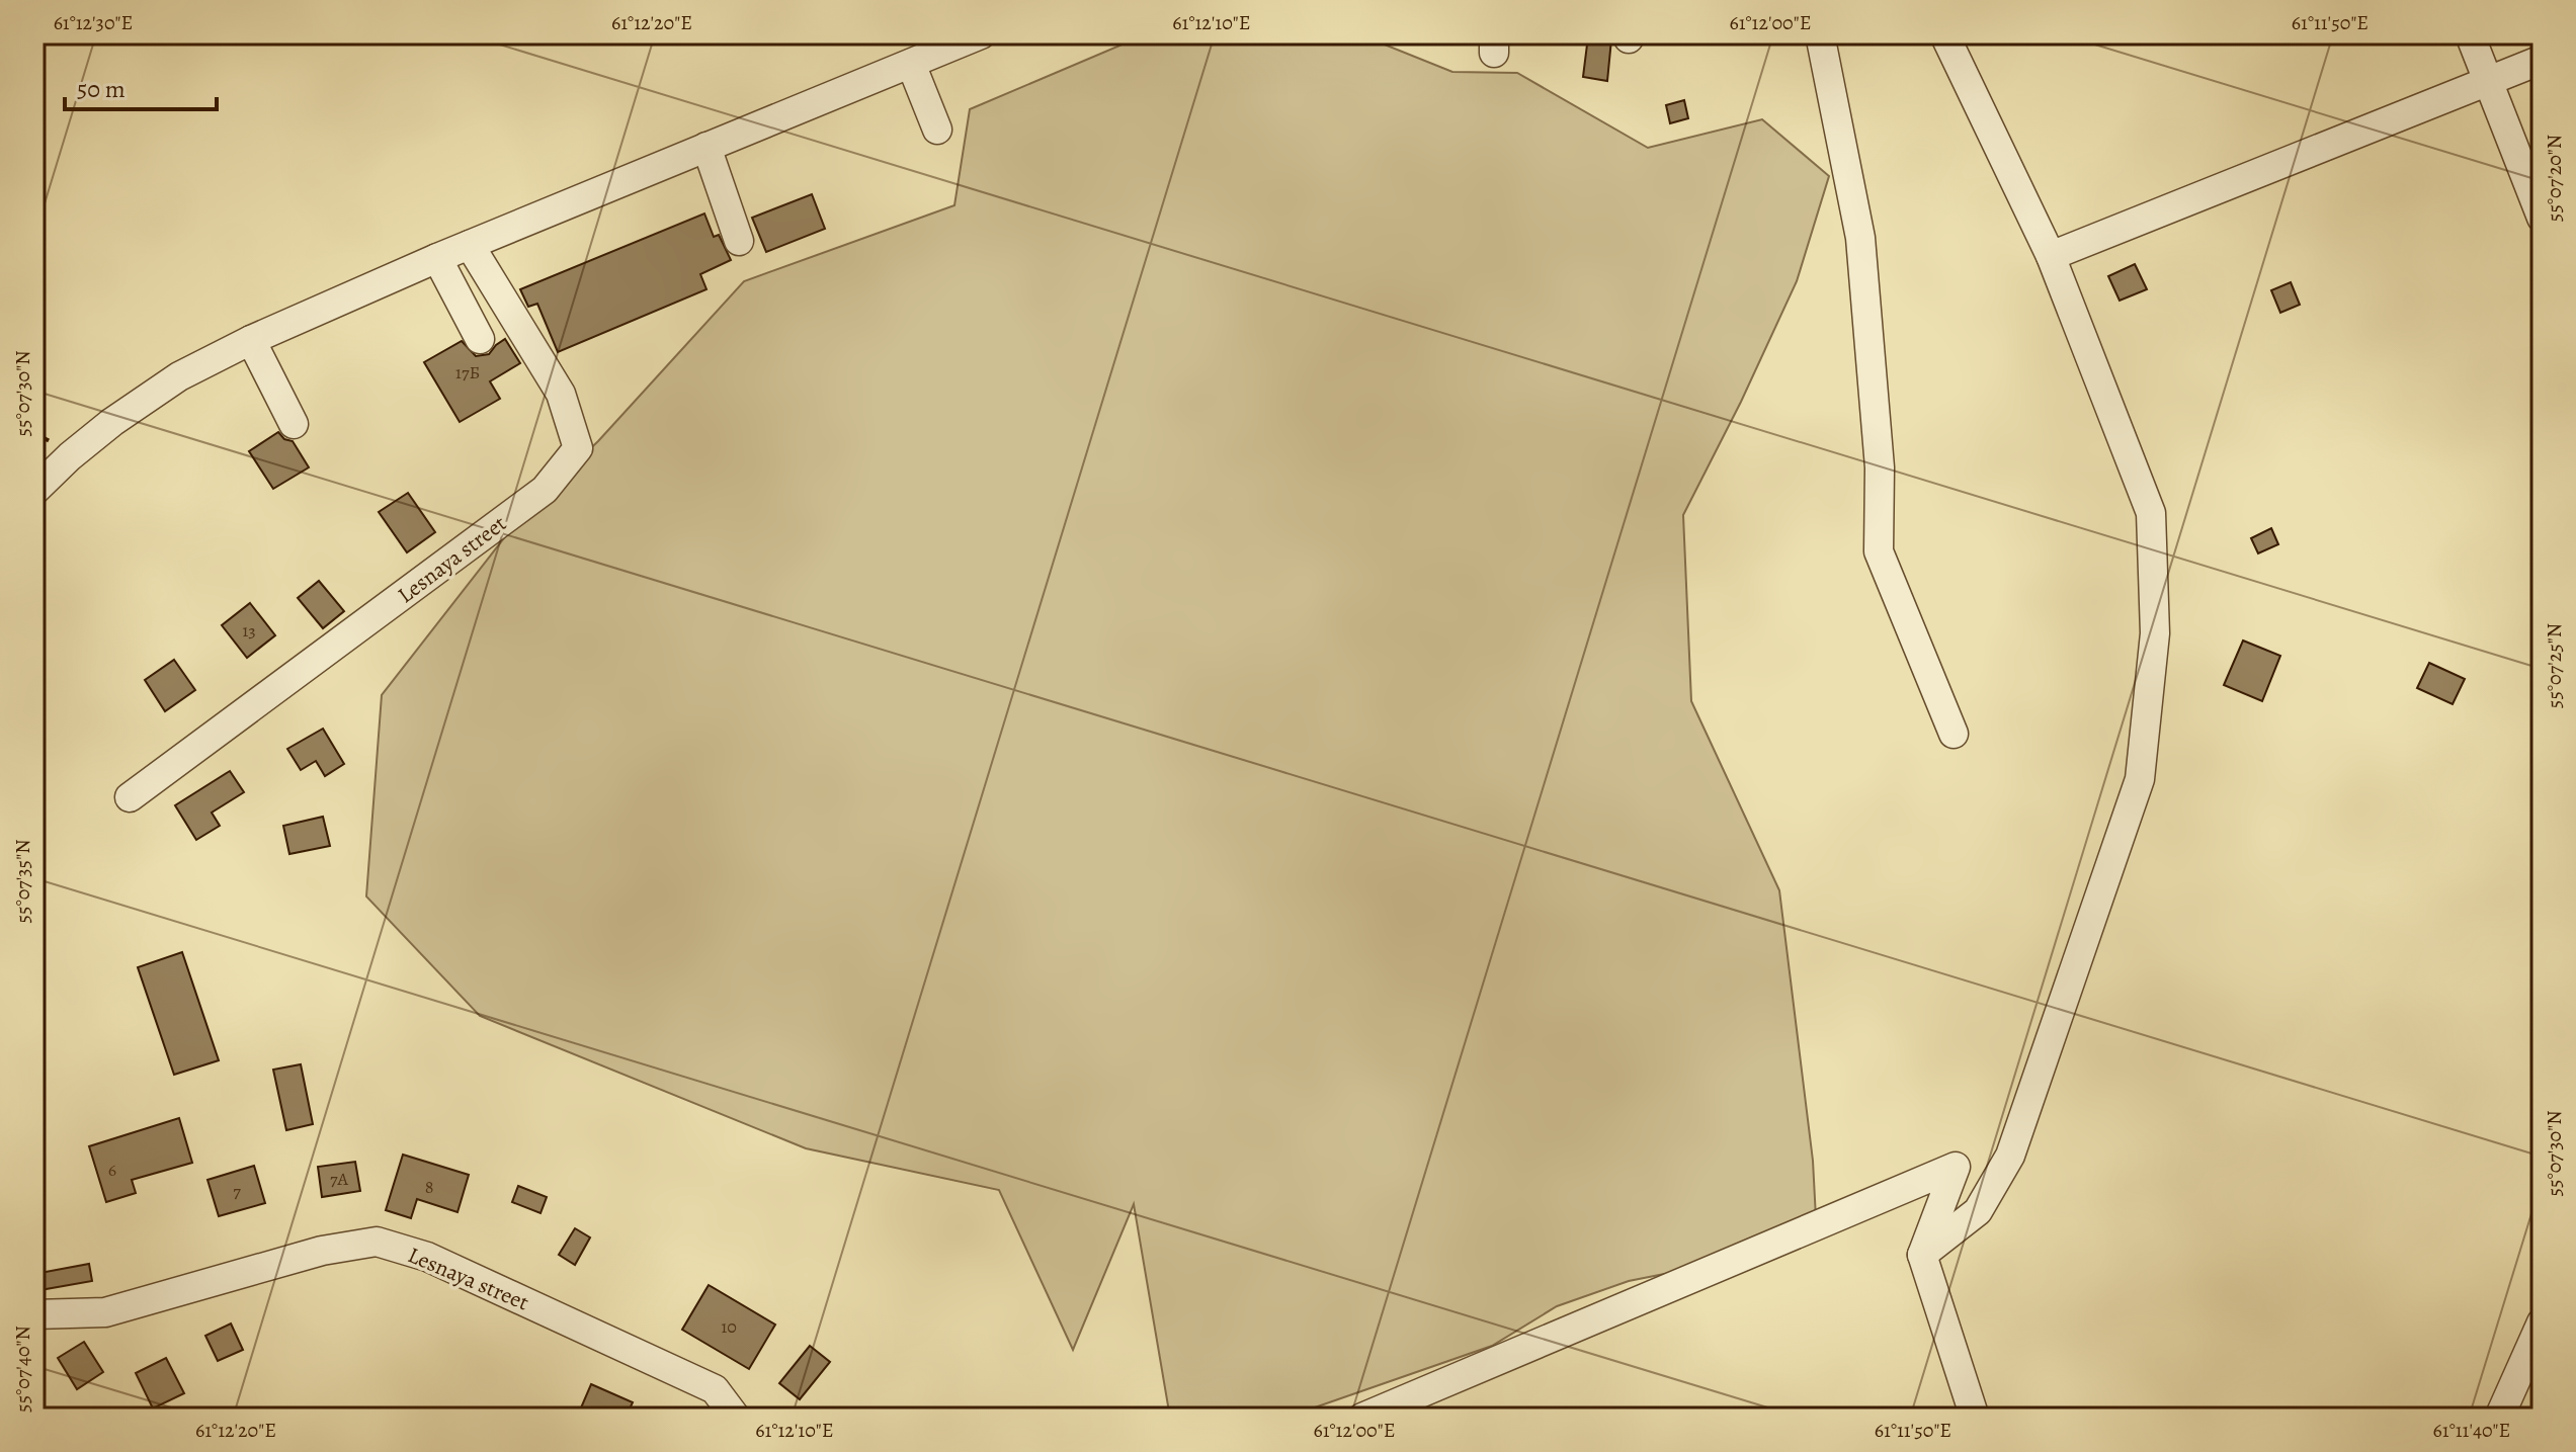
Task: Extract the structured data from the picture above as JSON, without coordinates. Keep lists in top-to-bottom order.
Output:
{
  "streets": {
    "street": ["Lesnaya street"]
  },
  "house_numbers": [
    "17Б",
    "13",
    "6",
    "7А",
    "8",
    "7",
    "10"
  ],
  "scale_bar": "50 m",
  "coordinates": [
    "61°12'30\"E",
    "61°12'20\"E",
    "61°12'10\"E",
    "61°12'00\"E",
    "61°11'50\"E",
    "55°07'20\"N",
    "55°07'30\"N",
    "55°07'25\"N",
    "55°07'35\"N",
    "55°07'40\"N",
    "61°11'40\"E"
  ]
}
